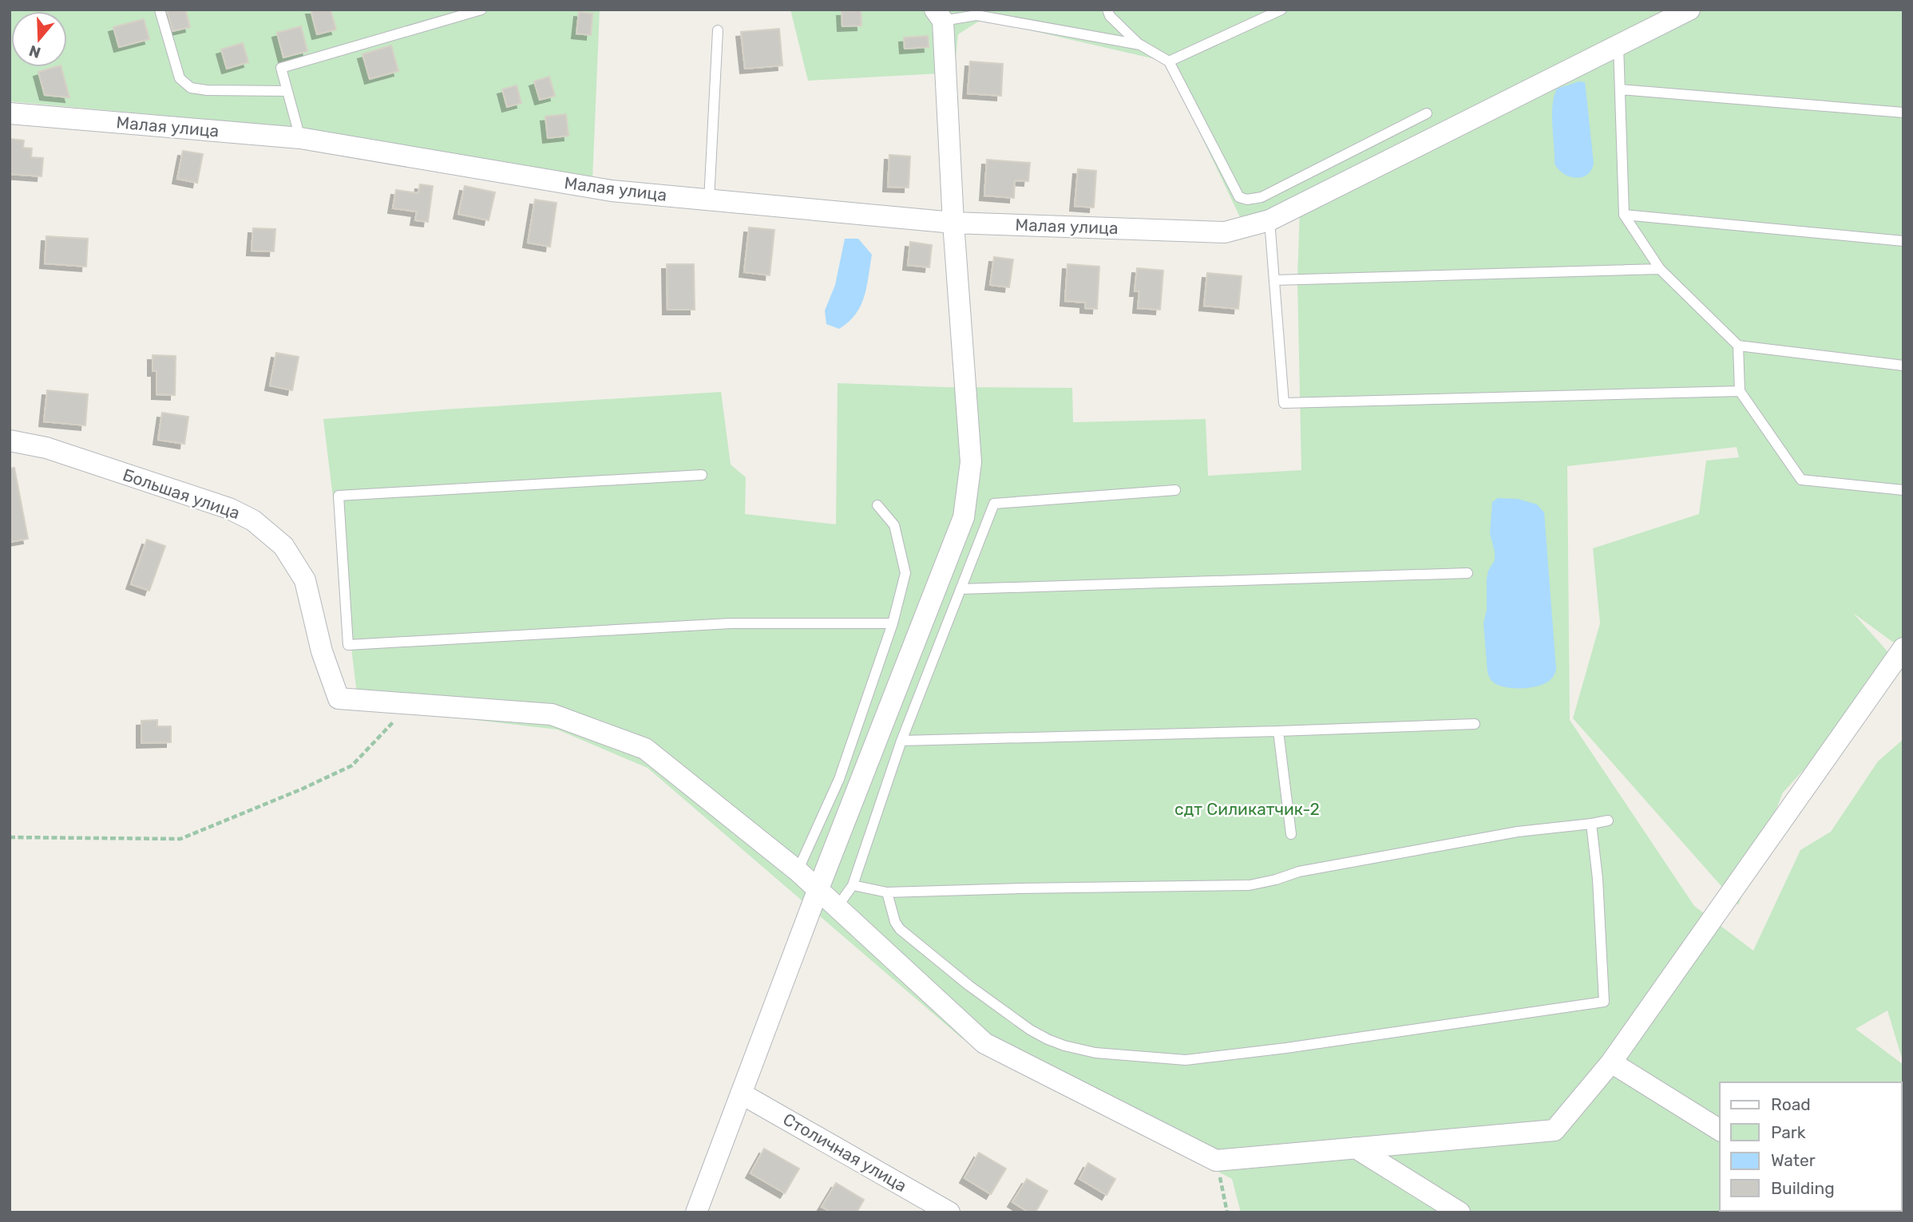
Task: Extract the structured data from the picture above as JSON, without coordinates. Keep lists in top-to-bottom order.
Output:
{
  "streets": {
    "street": ["Малая улица", "Большая улица", "Столичная улица"]
  },
  "parks": ["сдт Силикатчик-2"],
  "legend": [
    "Road",
    "Park",
    "Water",
    "Building"
  ],
  "north": "bottom"
}
